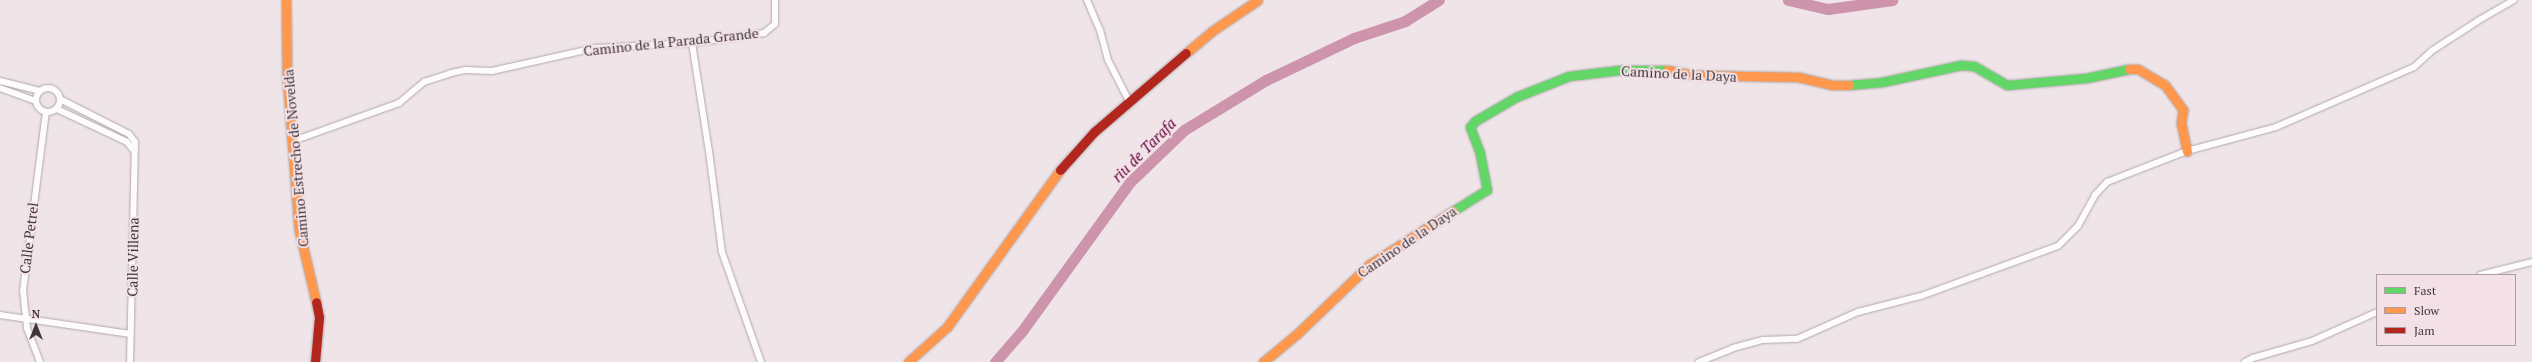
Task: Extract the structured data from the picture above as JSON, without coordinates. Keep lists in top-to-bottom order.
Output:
{
  "streets": {
    "street": [
      "Camino de la Parada Grande",
      "Camino de la Daya",
      "Camino Estrecho de Novelda",
      "Calle Petrel",
      "Calle Villena"
    ]
  },
  "crossings": [
    ["Camino de la Parada Grande", "Camino Estrecho de Novelda"],
    ["Calle Petrel", "Calle Villena"]
  ],
  "water": ["riu de Tarafa"],
  "legend": ["Fast", "Slow", "Jam"],
  "north": "top"
}
